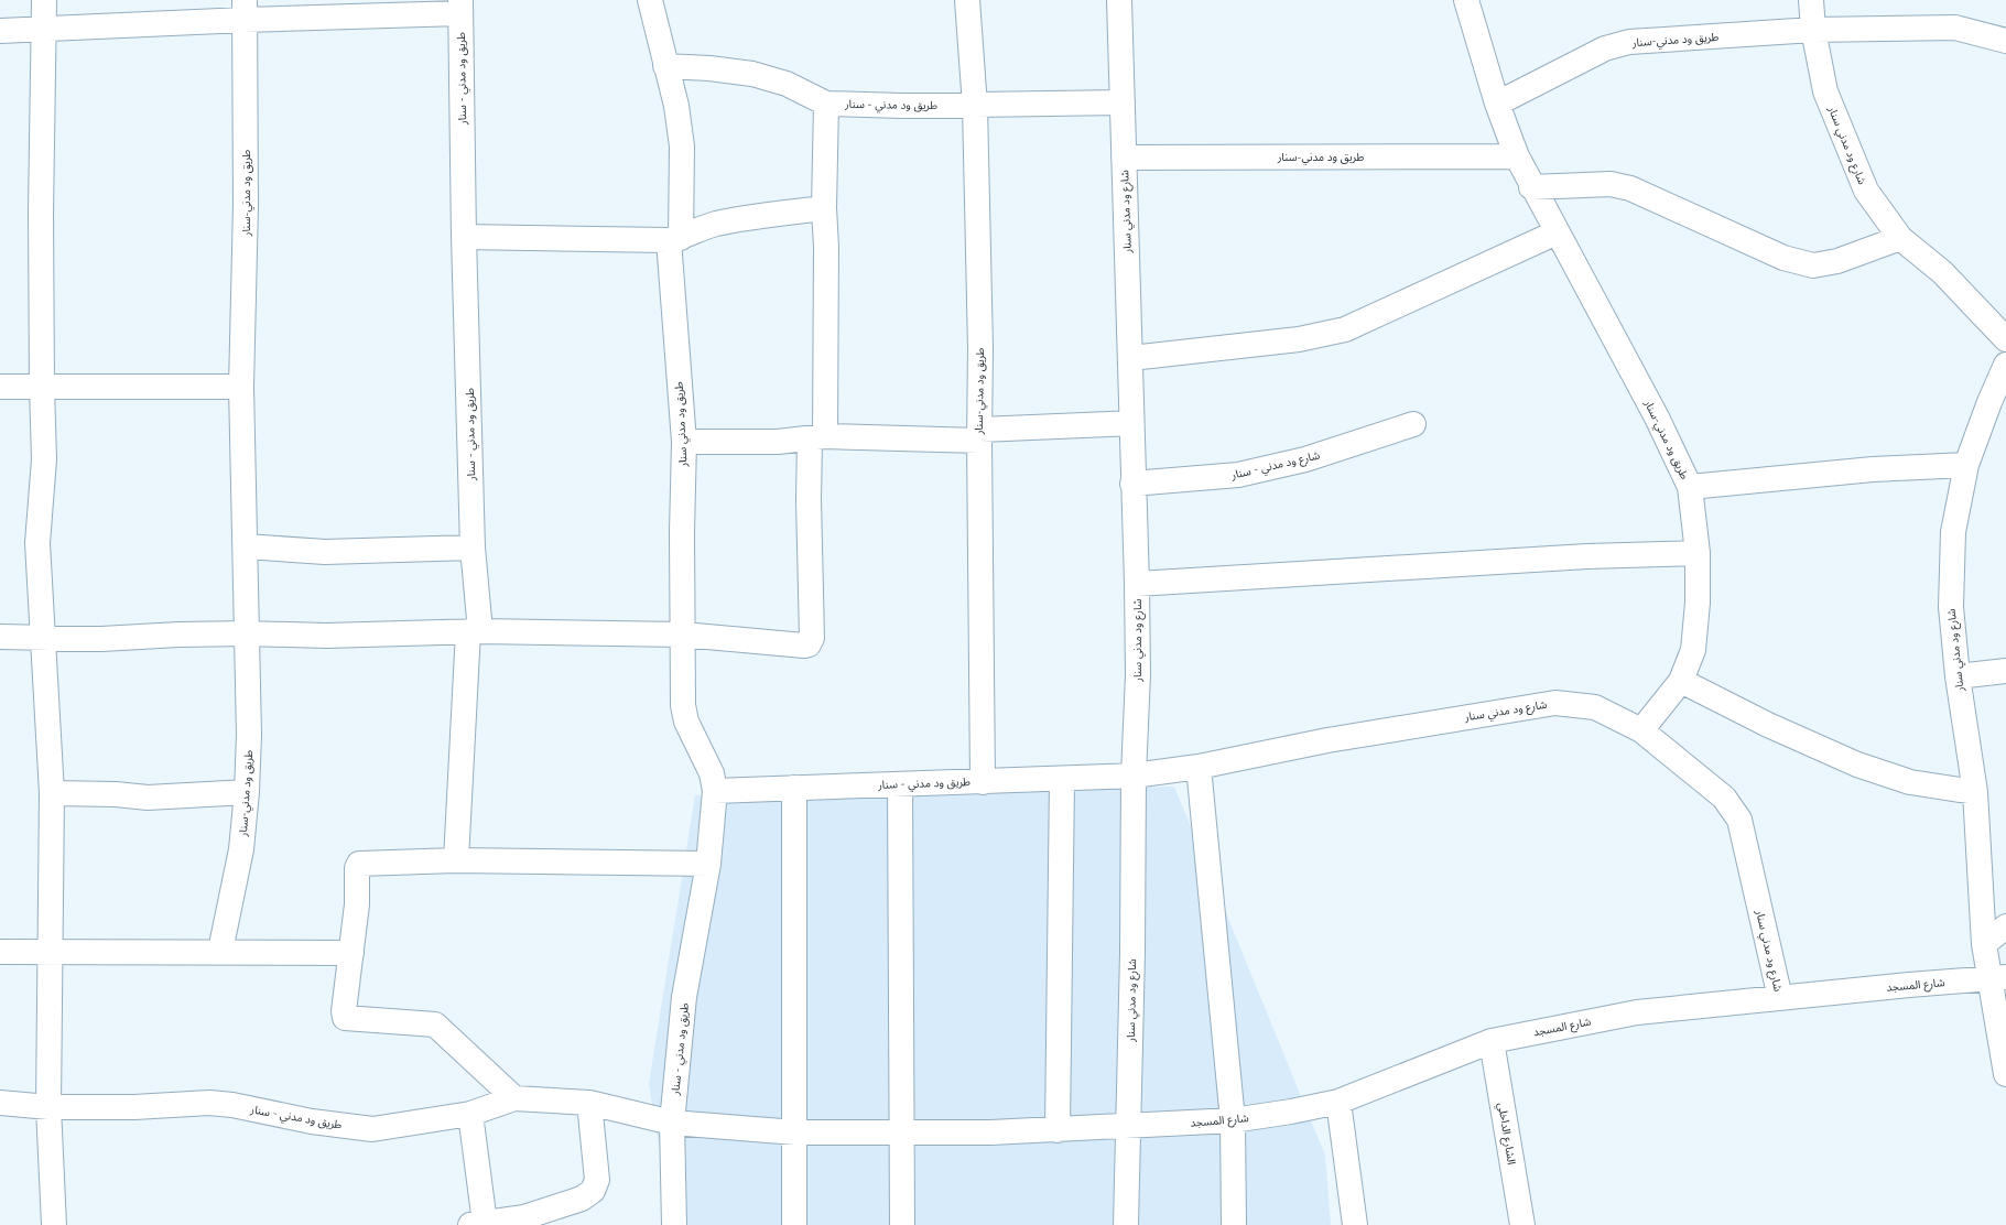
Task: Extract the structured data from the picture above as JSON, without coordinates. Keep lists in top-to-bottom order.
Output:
{
  "streets": {
    "street": [
      "طريق ود مدني-سنار",
      "طريق ود مدني - سنار",
      "شارع ود مدني سنار",
      "طريق ود مدني سنار",
      "شارع ود مدني - سنار",
      "شارع المسجد",
      "الشارع الداخلي"
    ]
  },
  "crossings": [
    ["طريق ود مدني-سنار", "طريق ود مدني - سنار"],
    ["طريق ود مدني-سنار", "شارع ود مدني سنار"],
    ["طريق ود مدني - سنار", "شارع ود مدني سنار"],
    ["طريق ود مدني - سنار", "طريق ود مدني سنار"],
    ["طريق ود مدني - سنار", "شارع المسجد"],
    ["شارع ود مدني سنار", "شارع ود مدني - سنار"],
    ["شارع ود مدني سنار", "شارع المسجد"],
    ["شارع المسجد", "الشارع الداخلي"]
  ]
}
